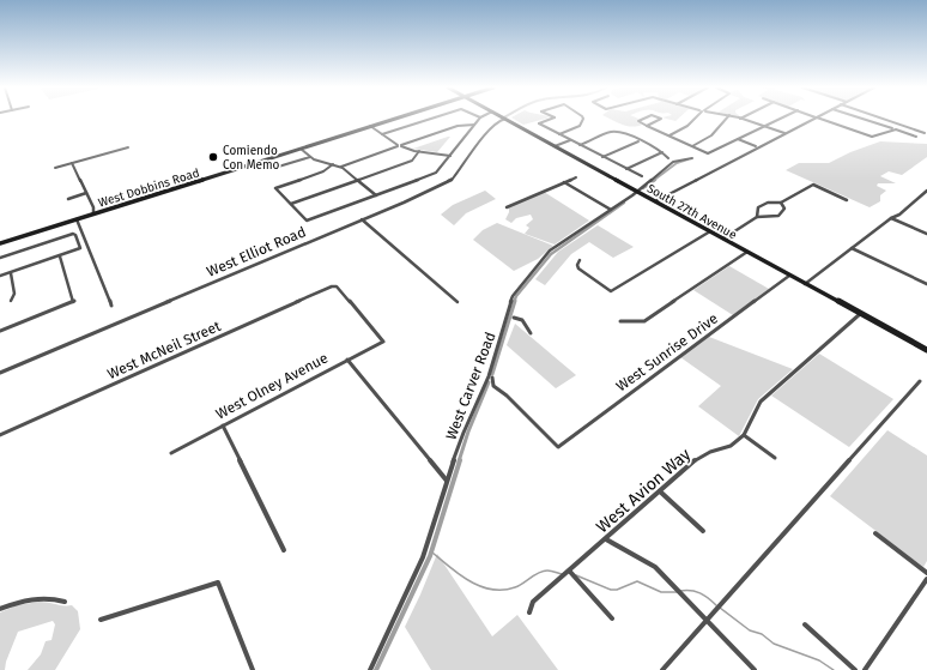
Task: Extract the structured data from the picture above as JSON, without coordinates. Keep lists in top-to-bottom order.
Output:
{
  "streets": {
    "street": [
      "West Dobbins Road",
      "South 27th Avenue",
      "West Elliot Road",
      "West McNeil Street",
      "West Sunrise Drive",
      "West Olney Avenue",
      "West Carver Road",
      "West Avion Way"
    ]
  },
  "crossings": [
    ["South 27th Avenue", "West Sunrise Drive"],
    ["South 27th Avenue", "West Carver Road"],
    ["South 27th Avenue", "West Avion Way"],
    ["West McNeil Street", "West Olney Avenue"]
  ],
  "places": ["Comiendo Con Memo"]
}
